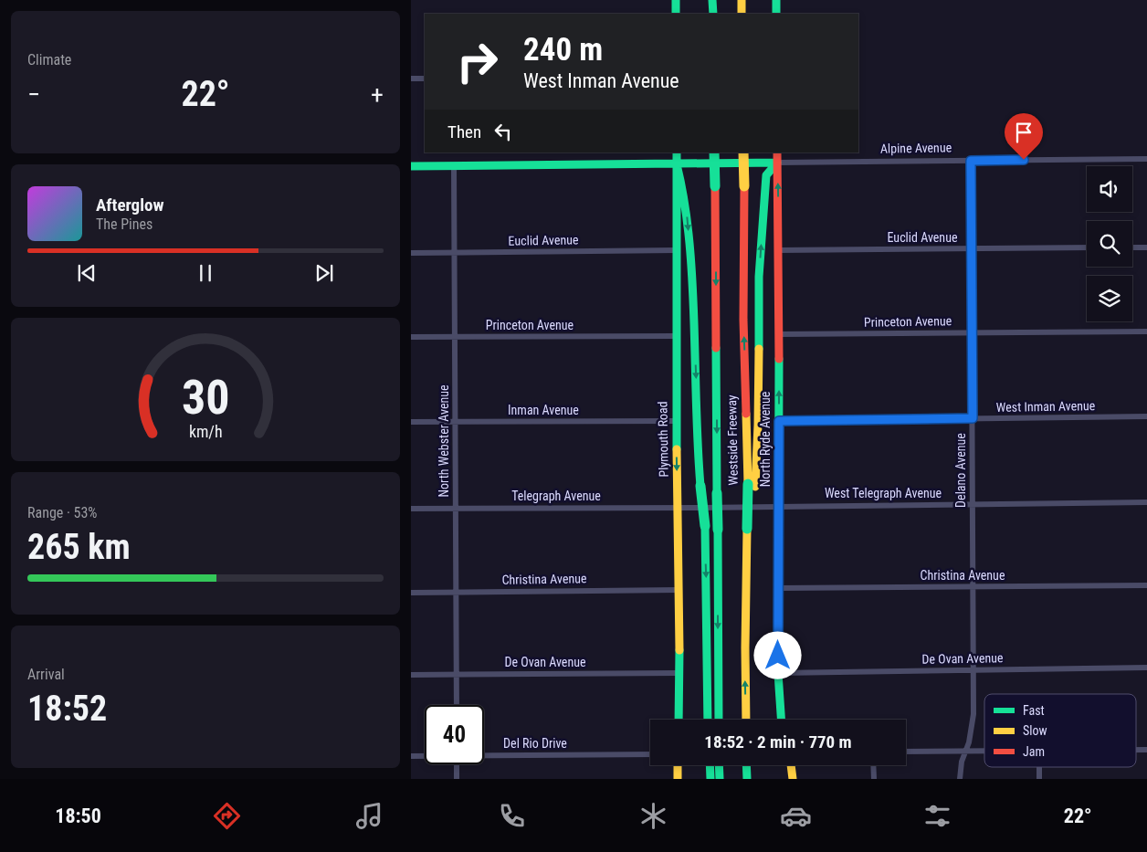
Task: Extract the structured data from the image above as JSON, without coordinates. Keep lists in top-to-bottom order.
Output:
{
  "streets": {
    "main road": [
      "Alpine Avenue",
      "Plymouth Road",
      "North Ryde Avenue",
      "Westside Freeway"
    ],
    "street": [
      "Euclid Avenue",
      "Princeton Avenue",
      "West Inman Avenue",
      "Inman Avenue",
      "North Webster Avenue",
      "Delano Avenue",
      "West Telegraph Avenue",
      "Telegraph Avenue",
      "Christina Avenue",
      "De Ovan Avenue",
      "Del Rio Drive"
    ]
  },
  "crossings": [
    ["Alpine Avenue", "Plymouth Road"],
    ["Alpine Avenue", "North Ryde Avenue"],
    ["Alpine Avenue", "North Webster Avenue"],
    ["Alpine Avenue", "Delano Avenue"],
    ["Euclid Avenue", "Plymouth Road"],
    ["Euclid Avenue", "North Ryde Avenue"],
    ["Euclid Avenue", "North Webster Avenue"],
    ["Euclid Avenue", "Delano Avenue"],
    ["Princeton Avenue", "Plymouth Road"],
    ["Princeton Avenue", "North Ryde Avenue"],
    ["Princeton Avenue", "North Webster Avenue"],
    ["Princeton Avenue", "Delano Avenue"],
    ["West Inman Avenue", "North Ryde Avenue"],
    ["West Inman Avenue", "Delano Avenue"],
    ["Inman Avenue", "Plymouth Road"],
    ["Inman Avenue", "North Webster Avenue"],
    ["Plymouth Road", "Telegraph Avenue"],
    ["Plymouth Road", "Christina Avenue"],
    ["Plymouth Road", "De Ovan Avenue"],
    ["North Ryde Avenue", "West Telegraph Avenue"],
    ["North Ryde Avenue", "Christina Avenue"],
    ["North Ryde Avenue", "De Ovan Avenue"],
    ["North Webster Avenue", "Telegraph Avenue"],
    ["North Webster Avenue", "Christina Avenue"],
    ["North Webster Avenue", "De Ovan Avenue"],
    ["Delano Avenue", "West Telegraph Avenue"],
    ["Delano Avenue", "Christina Avenue"],
    ["Delano Avenue", "De Ovan Avenue"],
    ["West Telegraph Avenue", "Telegraph Avenue"]
  ],
  "legend": ["Fast", "Slow", "Jam"],
  "page": {
    "tile": [
      "Climate",
      ["Range · 53%", "265 km"],
      ["Arrival", "18:52"]
    ],
    "turn": ["240 m", "West Inman Avenue"],
    "heat": ["−", "22°", "+"],
    "then": "Then",
    "song": ["Afterglow", "The Pines"],
    "limit": "40",
    "trip": "18:52 · 2 min · 770 m",
    "tabs": ["18:50", "22°"],
    "gauge": ["30", "km/h"]
  }
}
